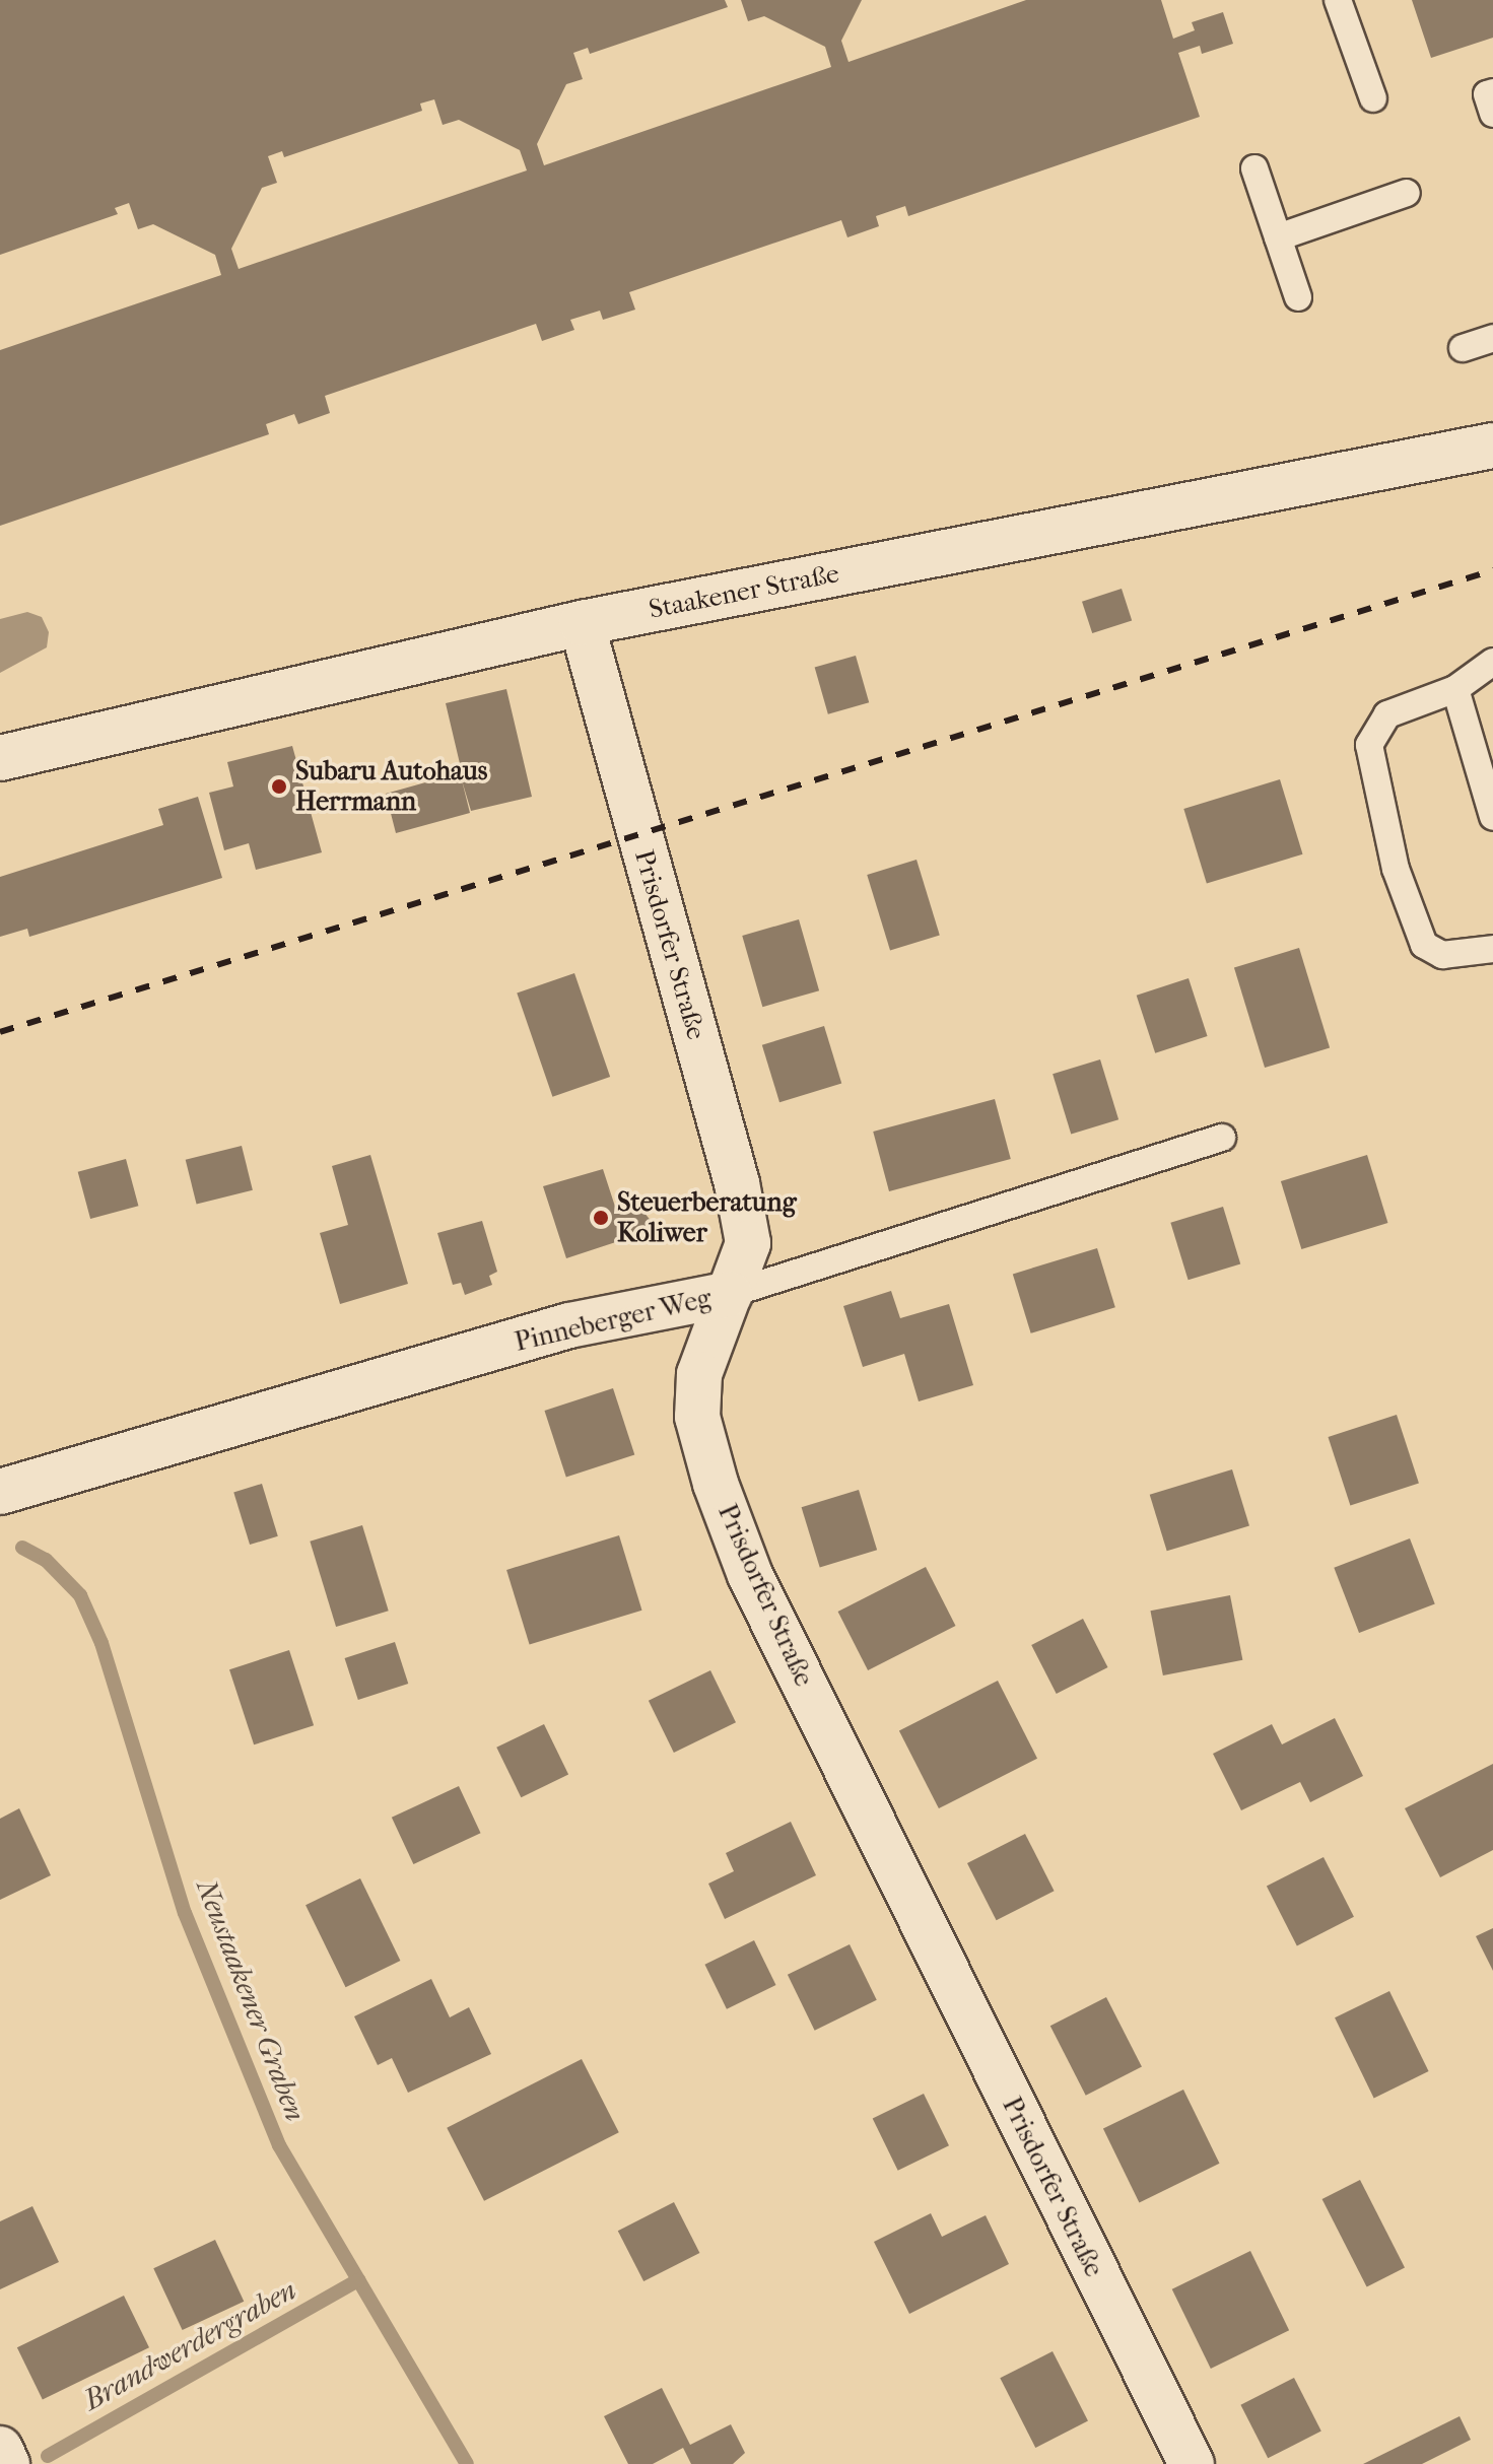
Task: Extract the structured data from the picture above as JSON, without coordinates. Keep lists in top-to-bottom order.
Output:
{
  "streets": {
    "street": ["Staakener Straße", "Prisdorfer Straße", "Pinneberger Weg"]
  },
  "crossings": [
    ["Staakener Straße", "Prisdorfer Straße"],
    ["Prisdorfer Straße", "Pinneberger Weg"]
  ],
  "water": ["Neustaakener Graben", "Brandwerdergraben"],
  "places": ["Subaru Autohaus Herrmann", "Steuerberatung Koliwer"]
}
